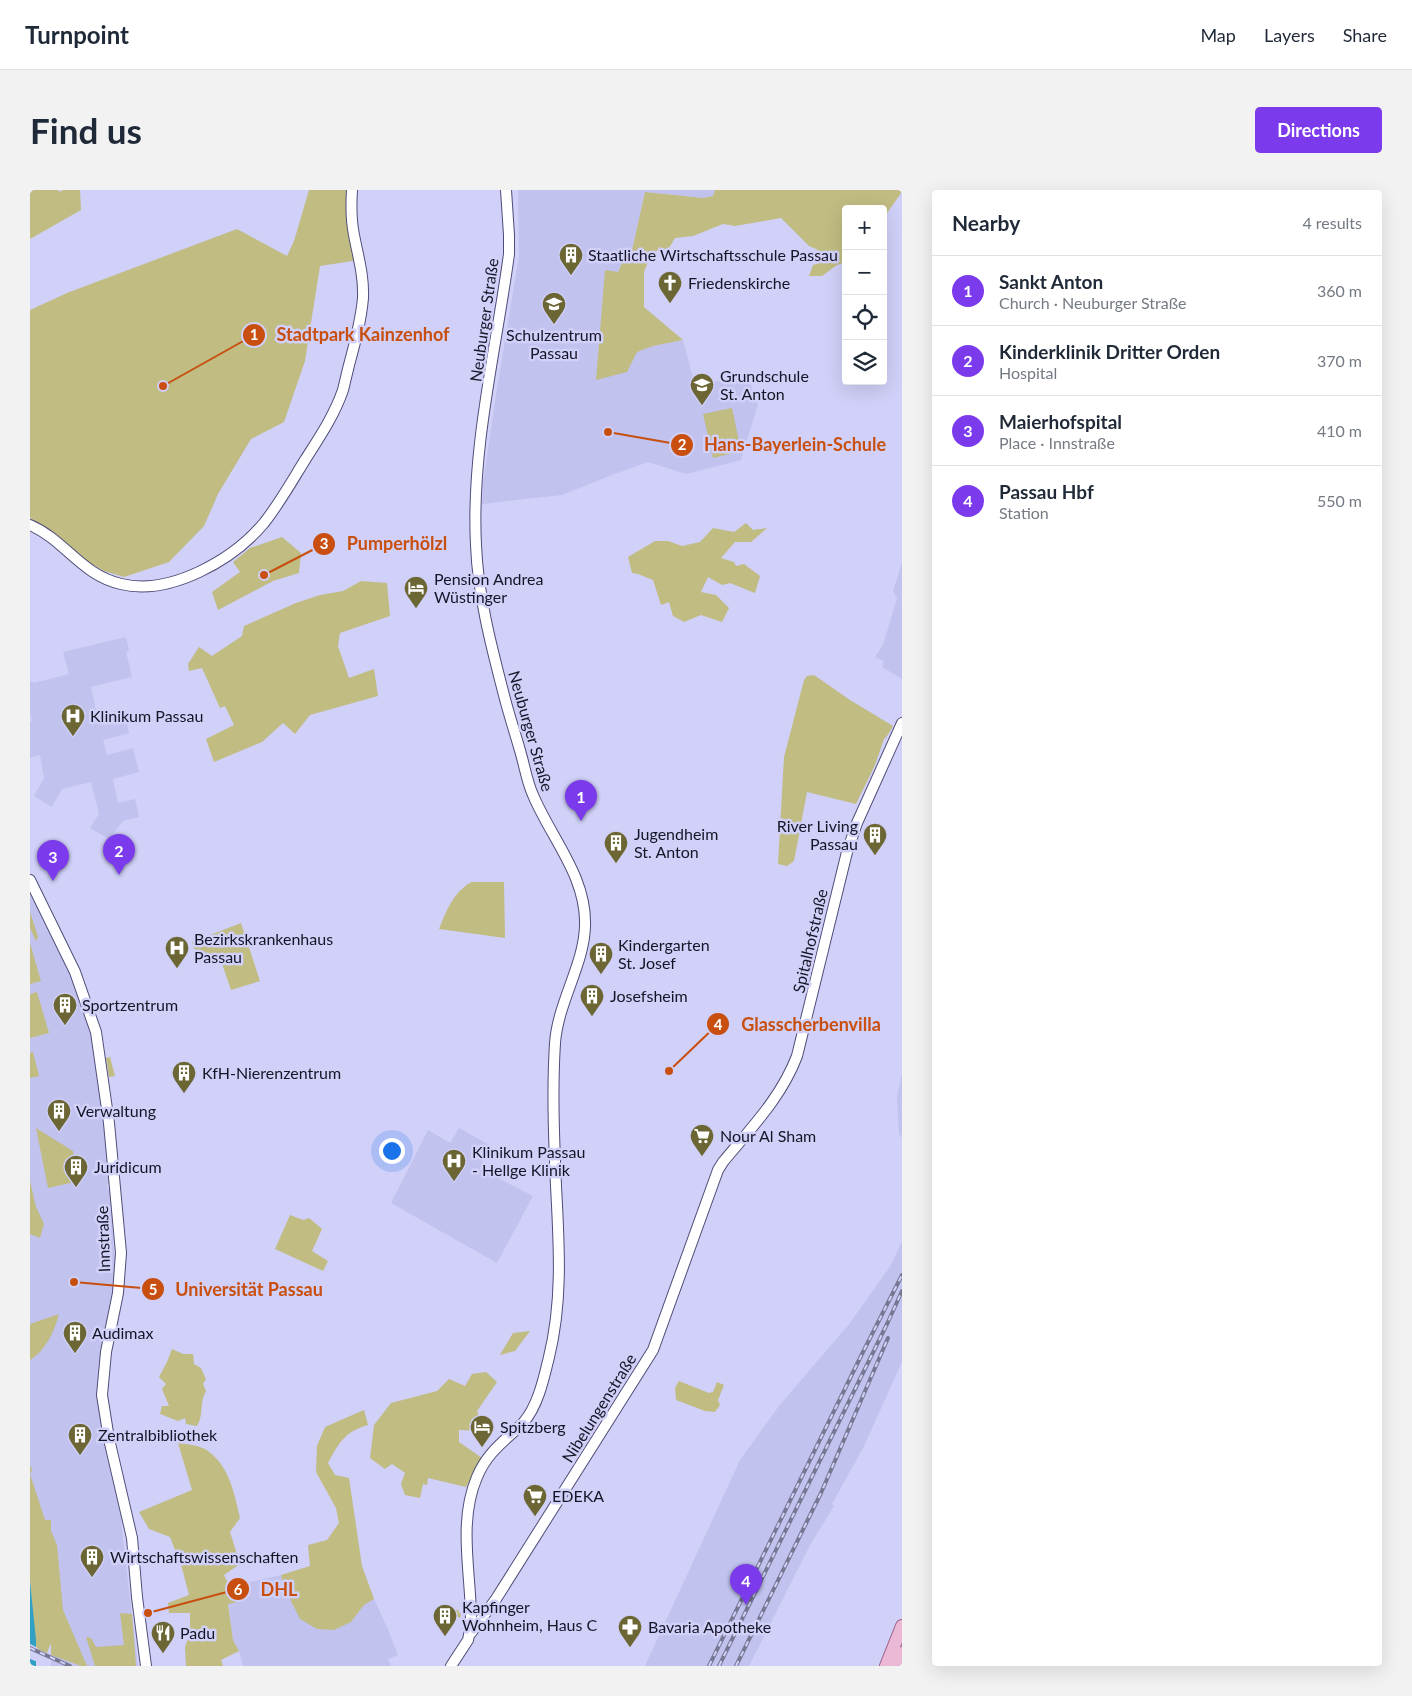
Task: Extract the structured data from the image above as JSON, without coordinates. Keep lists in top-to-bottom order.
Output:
{
  "streets": {
    "street": [
      "Neuburger Straße",
      "Spitalhofstraße",
      "Innstraße",
      "Nibelungenstraße"
    ]
  },
  "crossings": [
    ["Neuburger Straße", "Nibelungenstraße"],
    ["Spitalhofstraße", "Nibelungenstraße"]
  ],
  "places": {
    "building": [
      "Staatliche Wirtschaftsschule Passau",
      "River Living Passau",
      "Jugendheim St. Anton",
      "Kindergarten St. Josef",
      "Josefsheim",
      "Sportzentrum",
      "KfH-Nierenzentrum",
      "Verwaltung",
      "Juridicum",
      "Audimax",
      "Zentralbibliothek",
      "Wirtschaftswissenschaften",
      "Kapfinger Wohnheim, Haus C"
    ],
    "church": ["Friedenskirche"],
    "school or university": ["Schulzentrum Passau", "Grundschule St. Anton"],
    "other": [
      "Stadtpark Kainzenhof",
      "Hans-Bayerlein-Schule",
      "Pumperhölzl",
      "Glasscherbenvilla",
      "Universität Passau",
      "DHL"
    ],
    "hotel": ["Pension Andrea Wüstinger", "Spitzberg"],
    "hospital": ["Klinikum Passau", "Bezirkskrankenhaus Passau", "Klinikum Passau - Hellge Klinik"],
    "supermarket": ["Nour Al Sham", "EDEKA"],
    "pharmacy": ["Bavaria Apotheke"],
    "restaurant": ["Padu"]
  },
  "page": {
    "header": "Turnpoint",
    "nav": ["Map", "Layers", "Share"],
    "buttons": "Directions",
    "title": "Find us",
    "heading": ["Nearby", "4 results"],
    "map_buttons": ["+", "−"],
    "list": [
      {
        "mark": "1",
        "name": "Sankt Anton",
        "note": "Church · Neuburger Straße",
        "value": "360 m"
      },
      {
        "mark": "2",
        "name": "Kinderklinik Dritter Orden",
        "note": "Hospital",
        "value": "370 m"
      },
      {
        "mark": "3",
        "name": "Maierhofspital",
        "note": "Place · Innstraße",
        "value": "410 m"
      },
      {
        "mark": "4",
        "name": "Passau Hbf",
        "note": "Station",
        "value": "550 m"
      }
    ],
    "pins": [
      "1",
      "2",
      "3",
      "4"
    ]
  }
}
